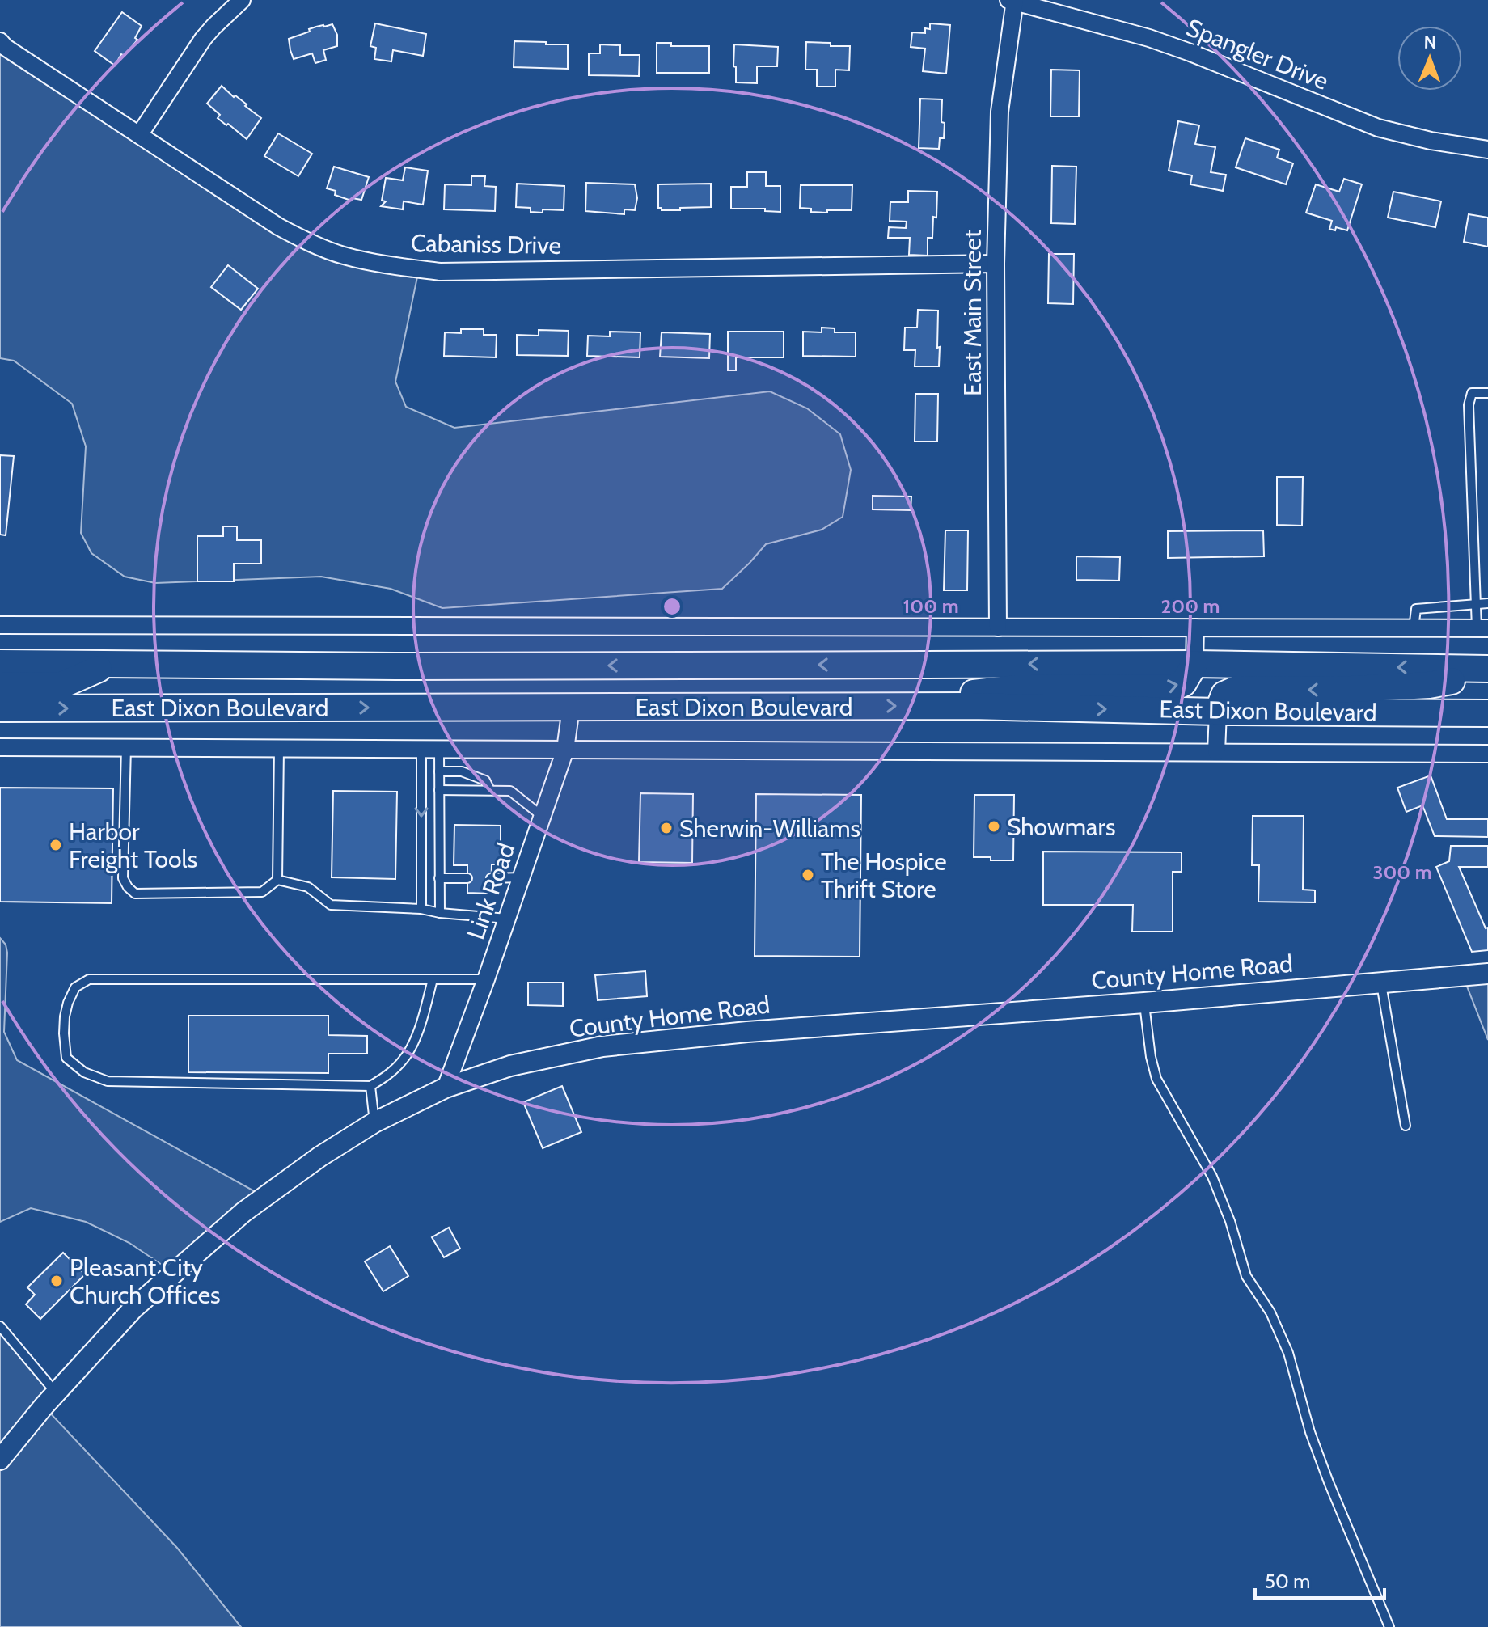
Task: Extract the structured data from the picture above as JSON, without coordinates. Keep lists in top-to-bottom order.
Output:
{
  "streets": {
    "highway": ["East Dixon Boulevard"],
    "street": [
      "Spangler Drive",
      "Cabaniss Drive",
      "East Main Street",
      "Link Road",
      "County Home Road"
    ]
  },
  "crossings": [
    ["Spangler Drive", "East Main Street"],
    ["Cabaniss Drive", "East Main Street"],
    ["East Dixon Boulevard", "Link Road"],
    ["Link Road", "County Home Road"]
  ],
  "places": [
    "Showmars",
    "Sherwin-Williams",
    "Harbor Freight Tools",
    "The Hospice Thrift Store",
    "Pleasant City Church Offices"
  ],
  "scale_bar": "50 m",
  "north": "top",
  "rings": ["100 m", "200 m", "300 m"]
}
